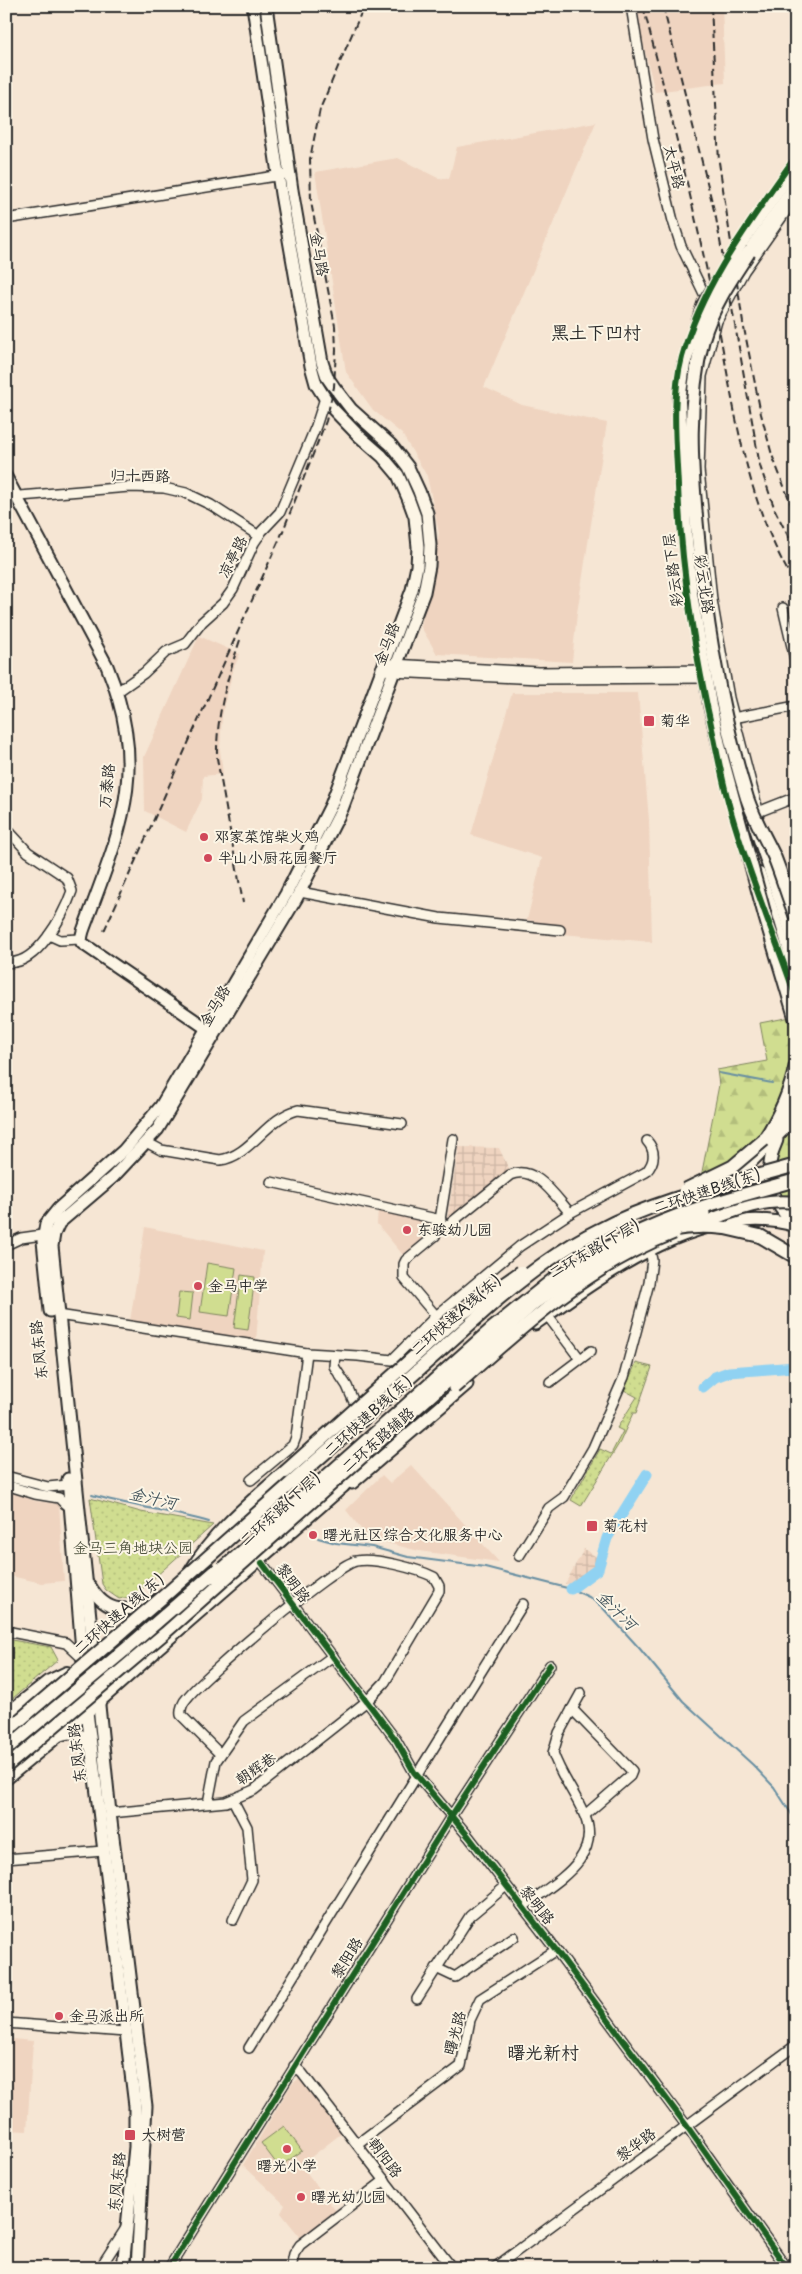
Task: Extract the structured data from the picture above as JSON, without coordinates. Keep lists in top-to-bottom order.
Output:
{
  "streets": {
    "highway": ["彩云北路", "二环快速B线(东)", "二环快速A线(东)"],
    "main road": [
      "金马路",
      "万泰路",
      "二环东路(下层)",
      "东风东路",
      "二环东路辅路"
    ],
    "street": [
      "太平路",
      "归十西路",
      "凉亭路",
      "彩云路下层",
      "黎明路",
      "朝辉巷",
      "黎阳路",
      "曙光路",
      "黎华路",
      "朝阳路"
    ]
  },
  "crossings": [
    ["太平路", "彩云路下层"],
    ["金马路", "凉亭路"],
    ["金马路", "东风东路"],
    ["归十西路", "凉亭路"],
    ["归十西路", "万泰路"],
    ["凉亭路", "万泰路"],
    ["二环快速B线(东)", "二环东路(下层)"],
    ["东风东路", "二环东路辅路"],
    ["东风东路", "朝辉巷"],
    ["二环东路辅路", "黎明路"],
    ["黎明路", "朝辉巷"],
    ["黎明路", "黎阳路"],
    ["黎明路", "曙光路"],
    ["黎明路", "黎华路"],
    ["黎阳路", "朝阳路"],
    ["曙光路", "朝阳路"]
  ],
  "districts": ["黑土下凹村", "曙光新村"],
  "water": ["金汁河"],
  "parks": ["金马三角地块公园"],
  "places": {
    "transit": ["菊华", "菊花村", "大树营"],
    "other": [
      "邓家菜馆柴火鸡",
      "半山小厨花园餐厅",
      "东骏幼儿园",
      "金马中学",
      "曙光社区综合文化服务中心",
      "金马派出所",
      "曙光小学",
      "曙光幼儿园"
    ]
  }
}
